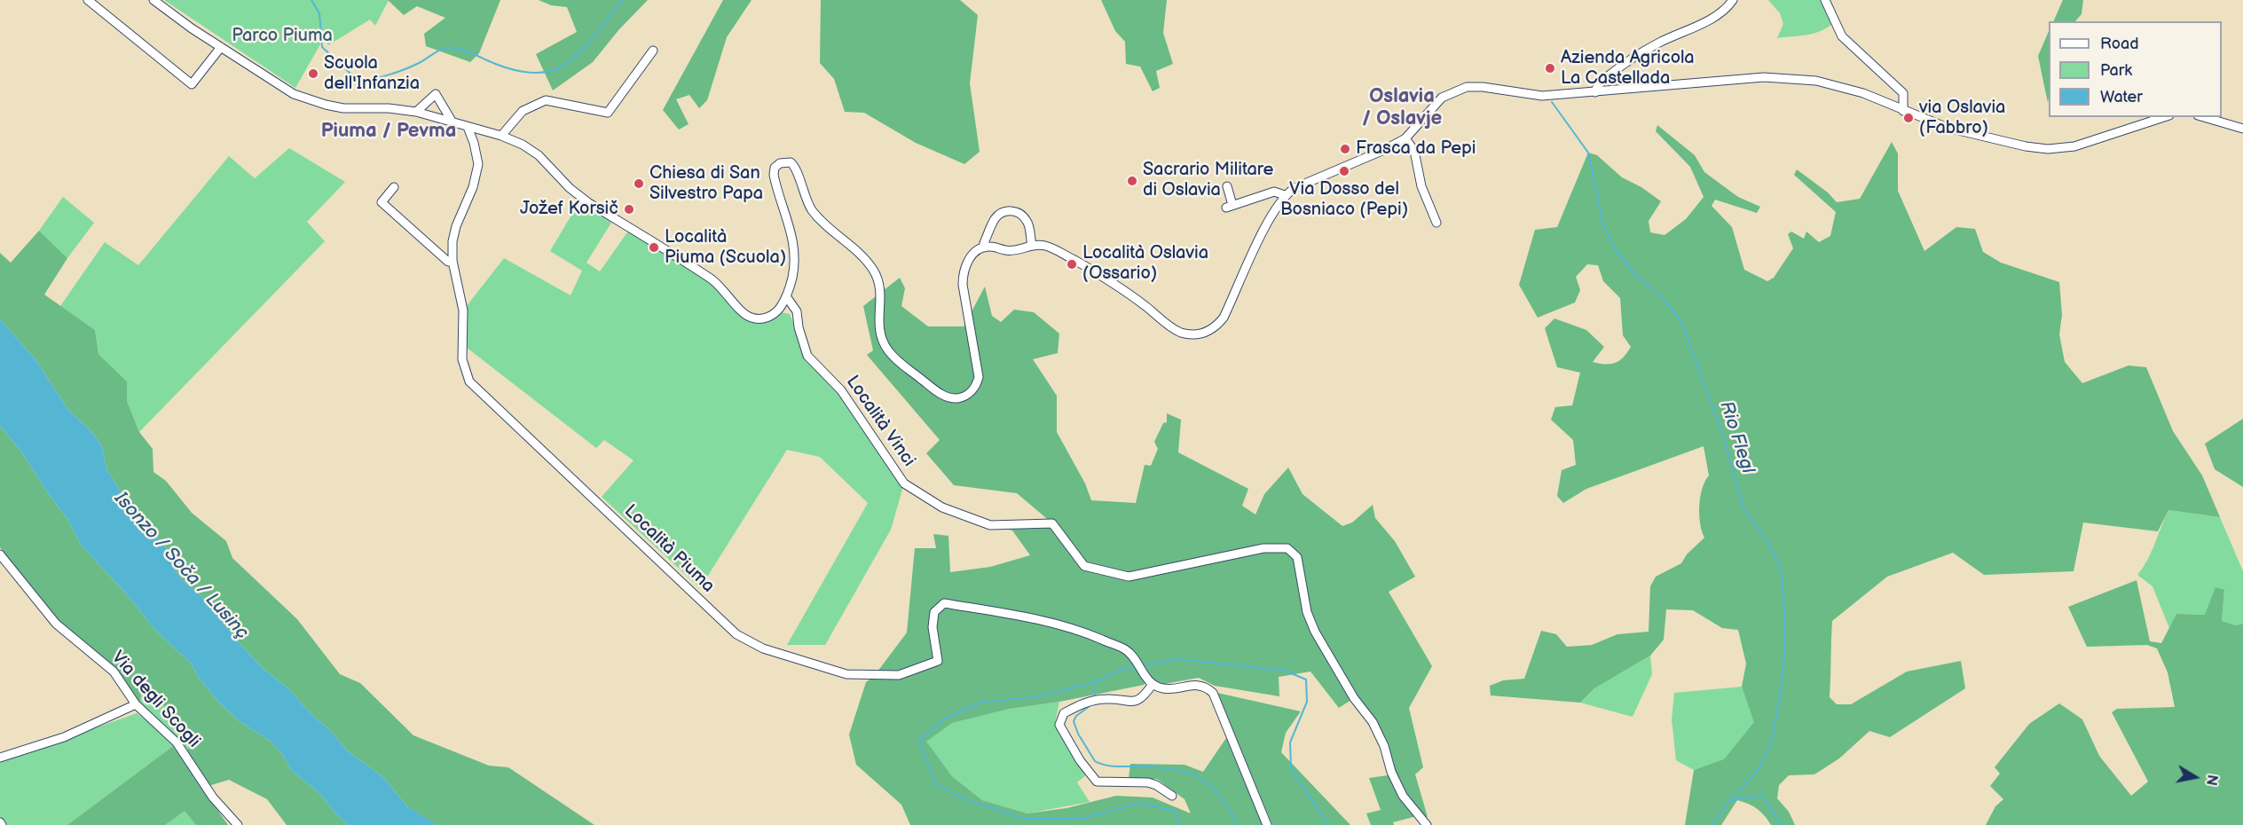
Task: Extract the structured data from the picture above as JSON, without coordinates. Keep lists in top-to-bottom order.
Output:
{
  "streets": {
    "street": ["Località Vinci", "Località Piuma", "Via degli Scogli"]
  },
  "districts": ["Oslavia / Oslavje", "Piuma / Pevma"],
  "water": ["Rio Flegl", "Isonzo / Soča / Lusinç"],
  "parks": ["Parco Piuma"],
  "places": [
    "Azienda Agricola La Castellada",
    "Scuola dell'Infanzia",
    "via Oslavia (Fabbro)",
    "Frasca da Pepi",
    "Via Dosso del Bosniaco (Pepi)",
    "Sacrario Militare di Oslavia",
    "Chiesa di San Silvestro Papa",
    "Jožef Korsič",
    "Località Piuma (Scuola)",
    "Località Oslavia (Ossario)"
  ],
  "legend": ["Road", "Park", "Water"],
  "north": "right"
}
